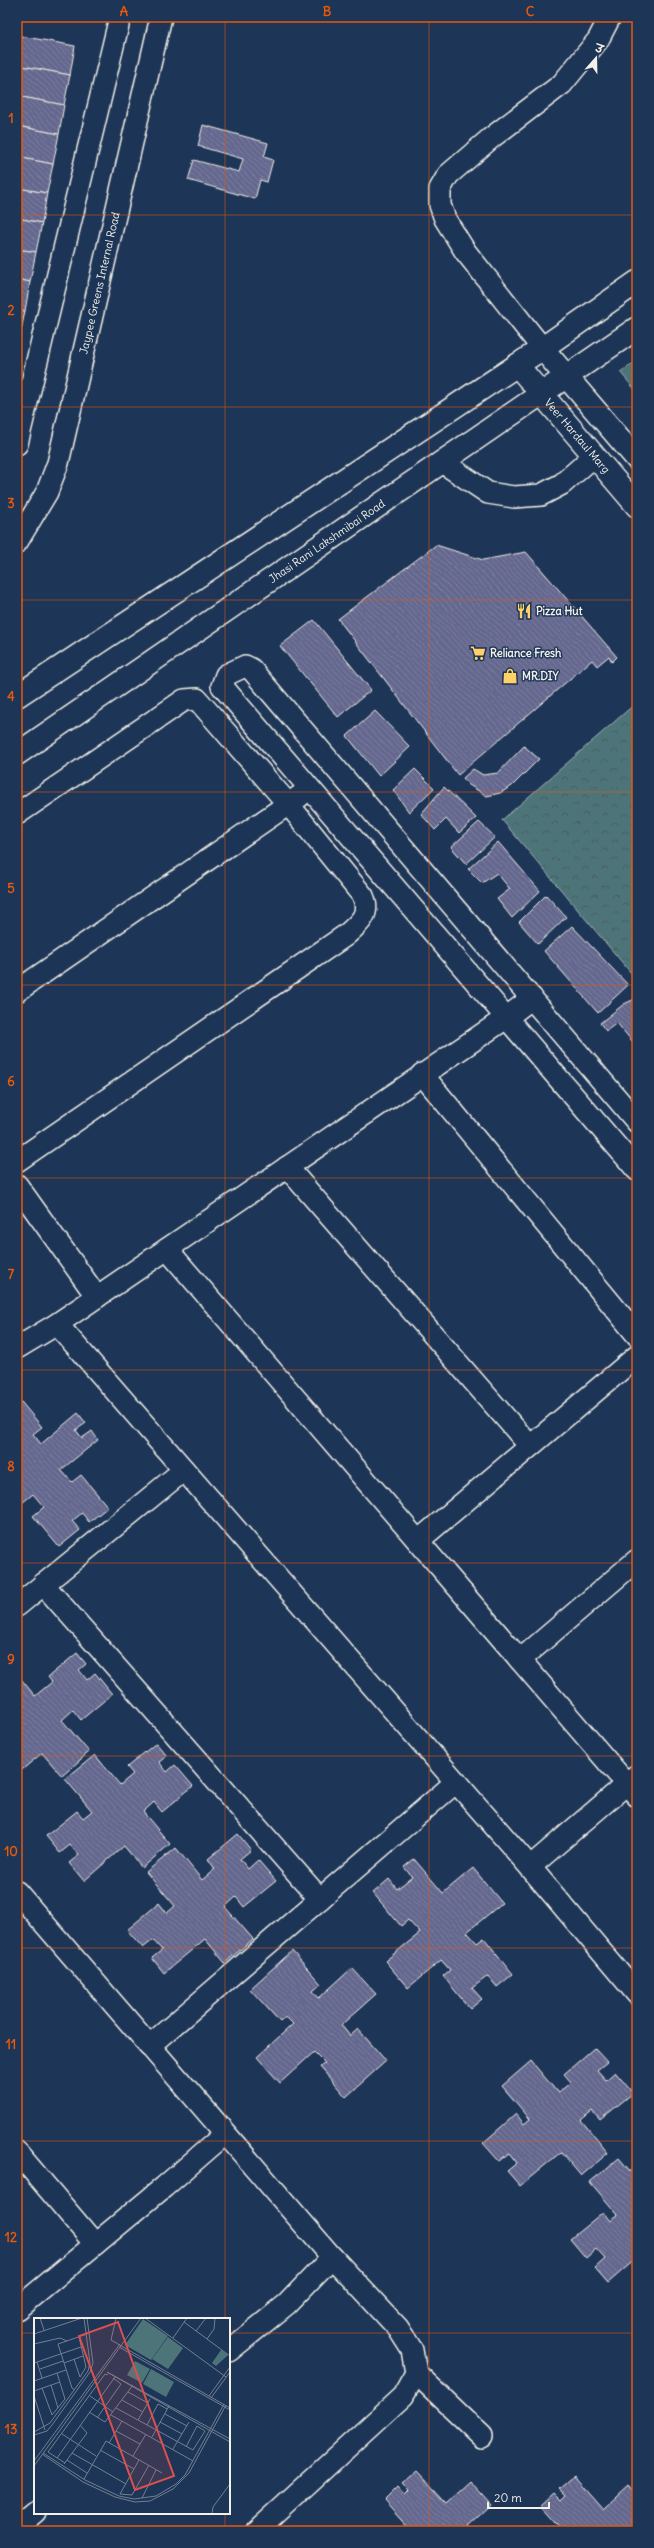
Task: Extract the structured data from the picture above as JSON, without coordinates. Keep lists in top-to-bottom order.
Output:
{
  "streets": {
    "main road": ["Veer Hardaul Marg", "Jhasi Rani Lakshmibai Road"],
    "street": ["Jaypee Greens Internal Road"]
  },
  "crossings": [
    ["Veer Hardaul Marg", "Jhasi Rani Lakshmibai Road"]
  ],
  "places": {
    "restaurant": ["Pizza Hut"],
    "supermarket": ["Reliance Fresh"],
    "shop": ["MR.DIY"]
  },
  "scale_bar": "20 m",
  "north": "top",
  "grid": {
    "columns": ["A", "B", "C"],
    "rows": [
      "1",
      "2",
      "3",
      "4",
      "5",
      "6",
      "7",
      "8",
      "9",
      "10",
      "11",
      "12",
      "13"
    ]
  }
}
